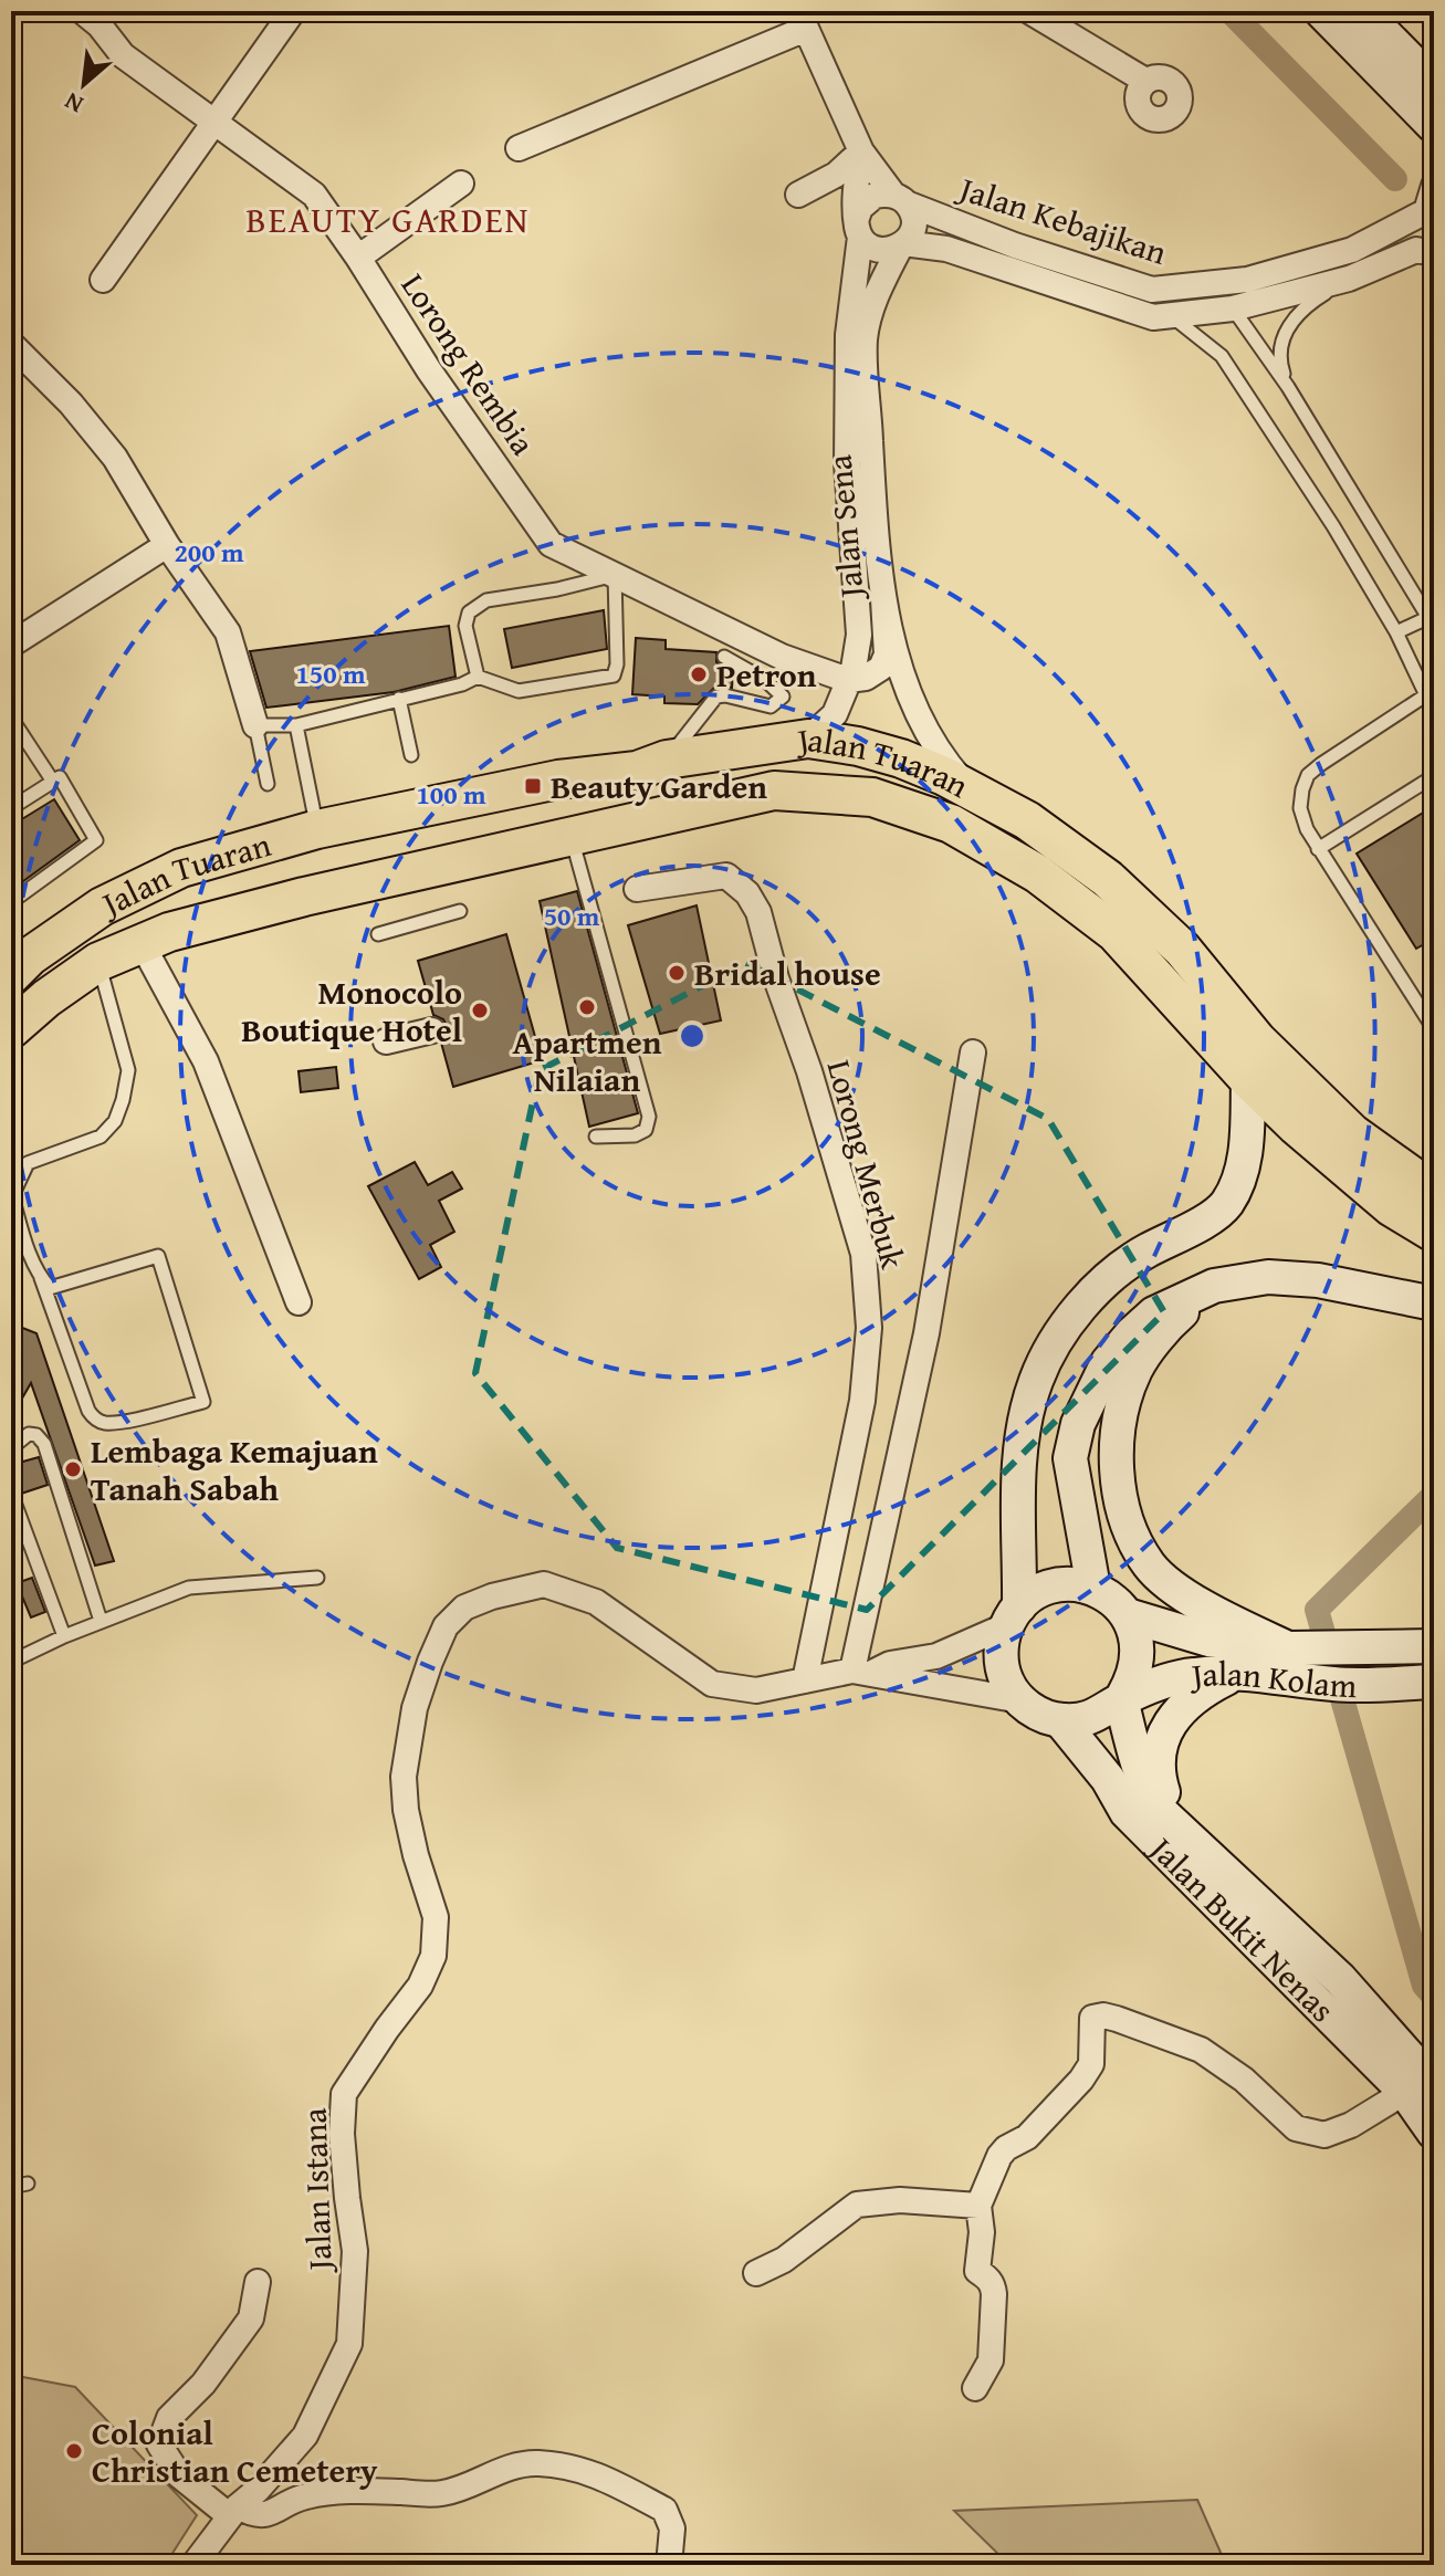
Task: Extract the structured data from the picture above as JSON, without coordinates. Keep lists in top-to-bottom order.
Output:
{
  "streets": {
    "main road": ["Jalan Tuaran", "Jalan Kolam", "Jalan Bukit Nenas"],
    "street": [
      "Jalan Kebajikan",
      "Lorong Rembia",
      "Jalan Sena",
      "Lorong Merbuk",
      "Jalan Istana"
    ]
  },
  "crossings": [
    ["Jalan Kebajikan", "Jalan Sena"],
    ["Lorong Rembia", "Jalan Sena"],
    ["Jalan Sena", "Jalan Tuaran"],
    ["Lorong Merbuk", "Jalan Istana"],
    ["Jalan Kolam", "Jalan Bukit Nenas"],
    ["Jalan Kolam", "Jalan Istana"],
    ["Jalan Bukit Nenas", "Jalan Istana"]
  ],
  "districts": ["BEAUTY GARDEN"],
  "places": {
    "other": [
      "Petron",
      "Bridal house",
      "Apartmen Nilaian",
      "Monocolo Boutique Hotel",
      "Lembaga Kemajuan Tanah Sabah",
      "Colonial Christian Cemetery"
    ],
    "transit": ["Beauty Garden"]
  },
  "north": "bottom left",
  "rings": [
    "200 m",
    "150 m",
    "100 m",
    "50 m"
  ]
}
